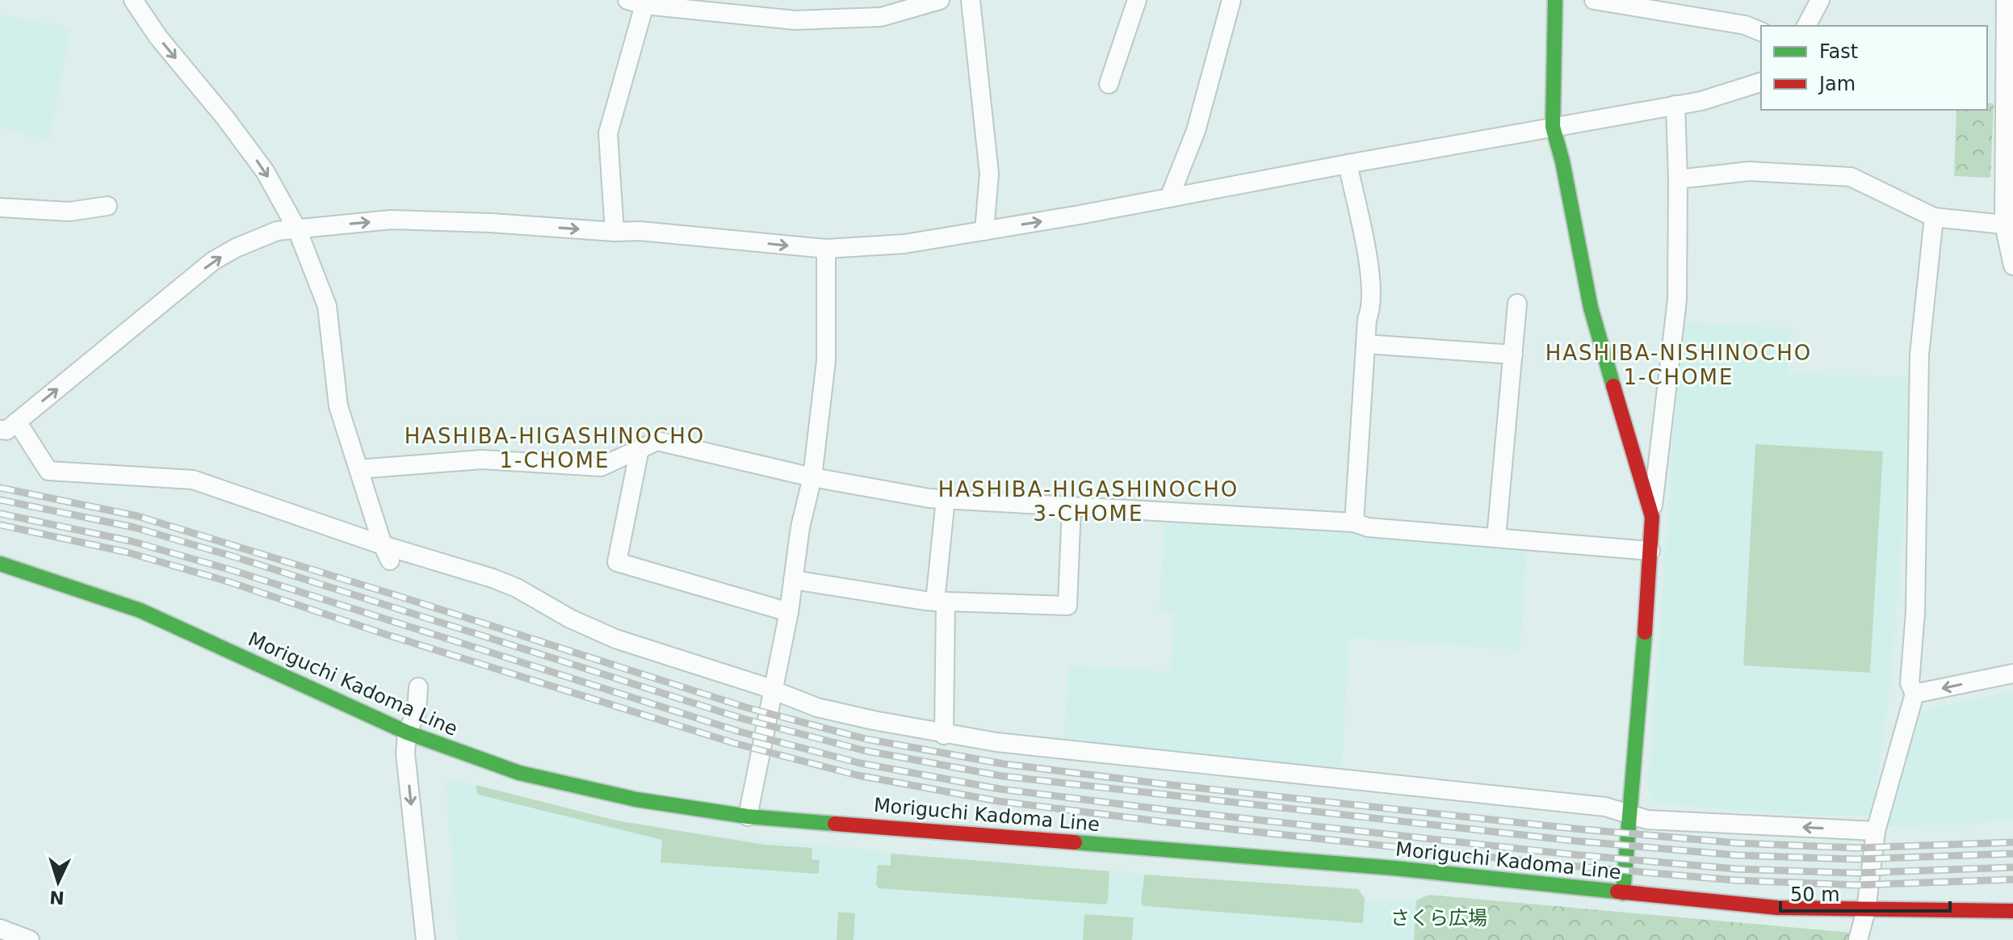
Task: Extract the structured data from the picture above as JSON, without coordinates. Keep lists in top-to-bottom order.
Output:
{
  "streets": {
    "main road": ["Moriguchi Kadoma Line"]
  },
  "districts": ["HASHIBA-NISHINOCHO 1-CHOME", "HASHIBA-HIGASHINOCHO 1-CHOME", "HASHIBA-HIGASHINOCHO 3-CHOME"],
  "parks": ["さくら広場"],
  "legend": ["Fast", "Jam"],
  "scale_bar": "50 m",
  "north": "bottom"
}
